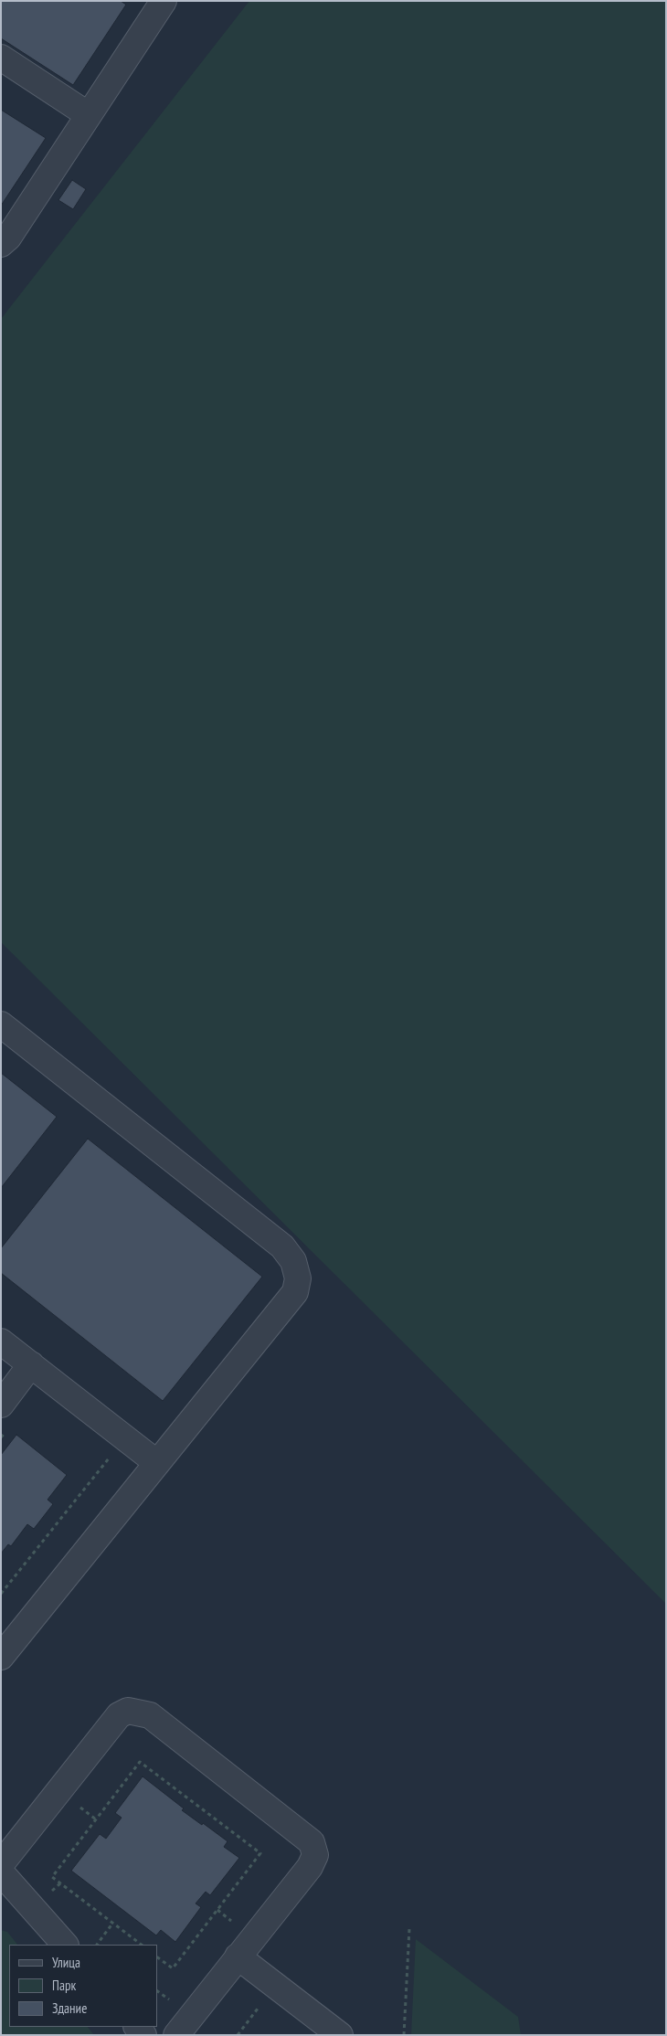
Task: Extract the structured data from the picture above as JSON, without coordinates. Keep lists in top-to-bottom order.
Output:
{
  "legend": ["Улица", "Парк", "Здание"]
}
